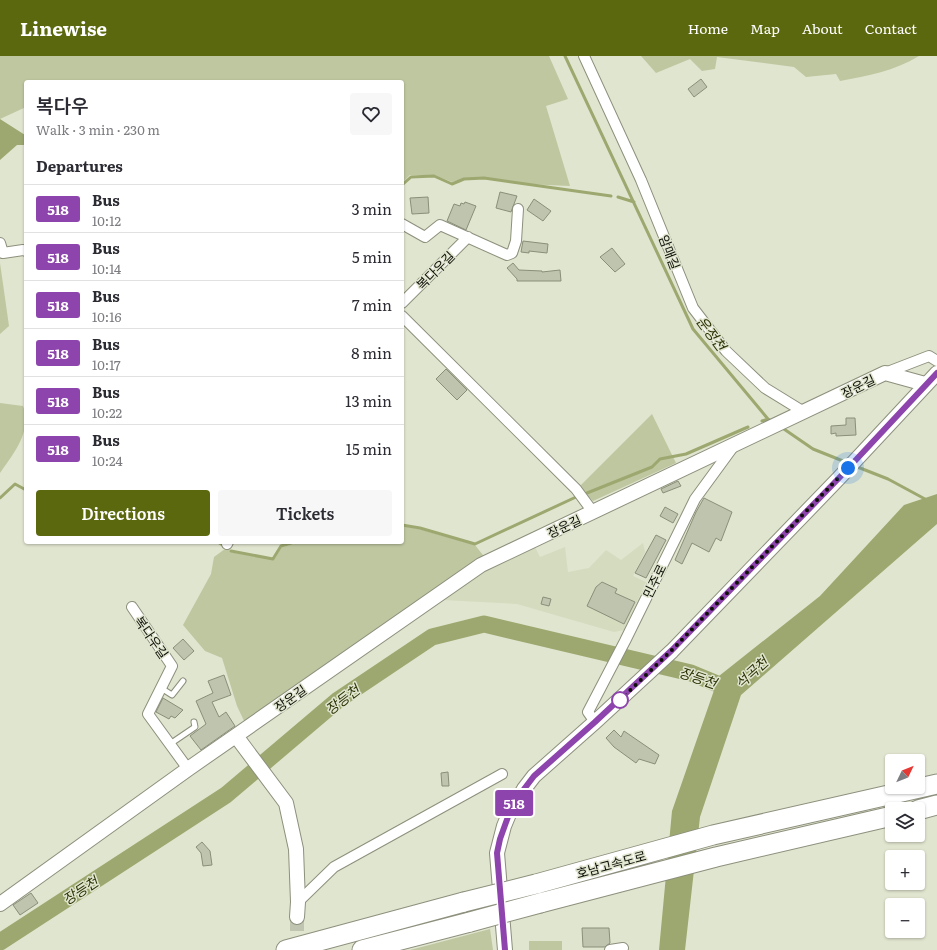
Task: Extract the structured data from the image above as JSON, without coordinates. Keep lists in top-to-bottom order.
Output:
{
  "streets": {
    "highway": ["호남고속도로"],
    "street": [
      "암매길",
      "복다우길",
      "장운길",
      "민주로"
    ]
  },
  "crossings": [
    ["암매길", "장운길"],
    ["복다우길", "장운길"],
    ["장운길", "민주로"]
  ],
  "water": ["운정천", "석곡천", "장등천"],
  "lines": ["bus line 518"],
  "north": "top right",
  "page": {
    "header": "Linewise",
    "nav": [
      "Home",
      "Map",
      "About",
      "Contact"
    ],
    "on_map": "518",
    "heading": [
      ["복다우", "Walk · 3 min · 230 m"],
      "Departures"
    ],
    "list": [
      {
        "mark": "518",
        "name": "Bus",
        "note": "10:12",
        "value": "3 min"
      },
      {
        "mark": "518",
        "name": "Bus",
        "note": "10:14",
        "value": "5 min"
      },
      {
        "mark": "518",
        "name": "Bus",
        "note": "10:16",
        "value": "7 min"
      },
      {
        "mark": "518",
        "name": "Bus",
        "note": "10:17",
        "value": "8 min"
      },
      {
        "mark": "518",
        "name": "Bus",
        "note": "10:22",
        "value": "13 min"
      },
      {
        "mark": "518",
        "name": "Bus",
        "note": "10:24",
        "value": "15 min"
      }
    ],
    "buttons": ["Directions", "Tickets"],
    "map_buttons": ["+", "−"]
  }
}
